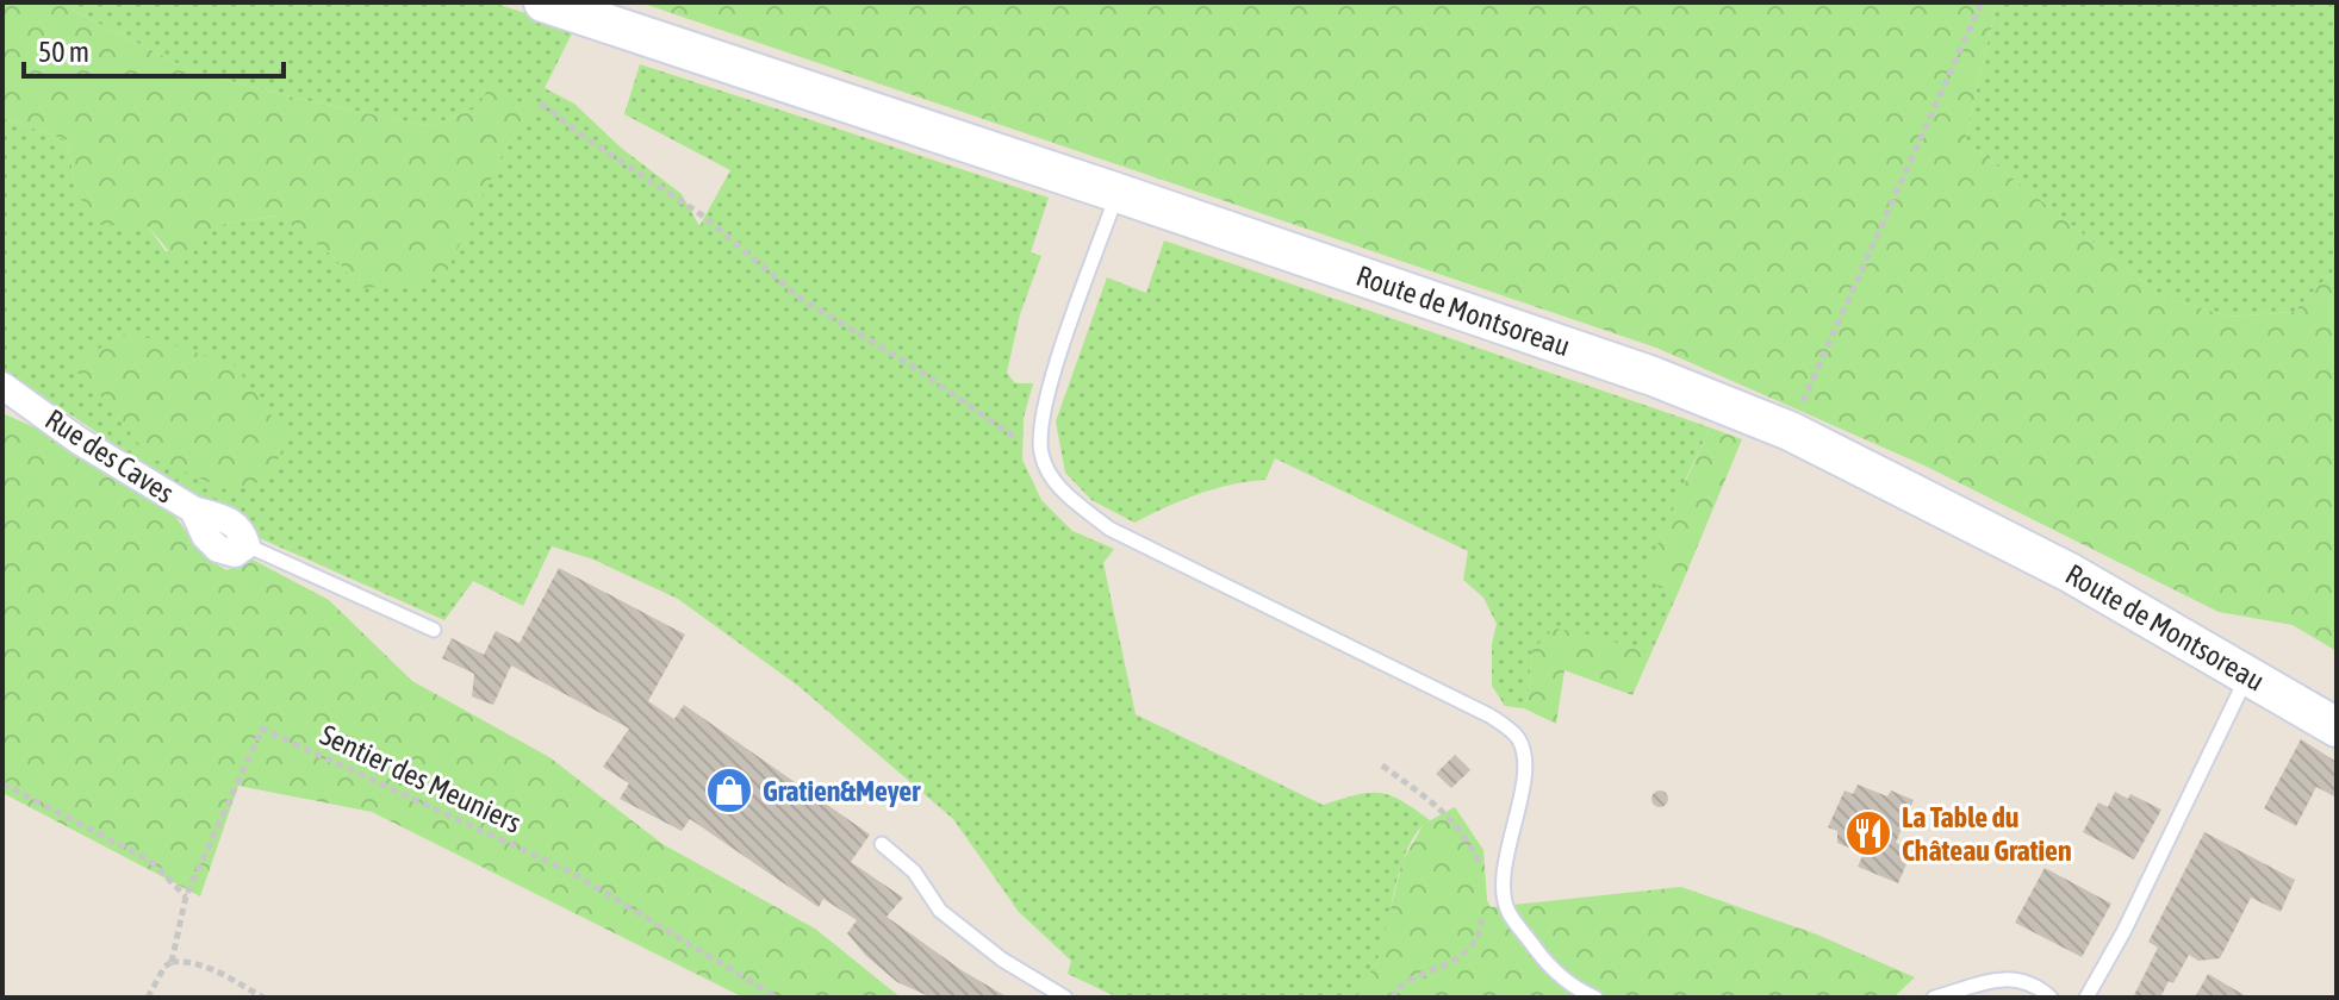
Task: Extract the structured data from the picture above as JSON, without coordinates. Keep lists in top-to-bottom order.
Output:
{
  "streets": {
    "main road": ["Route de Montsoreau"],
    "street": ["Rue des Caves"],
    "path": ["Sentier des Meuniers"]
  },
  "places": {
    "shop": ["Gratien&Meyer"],
    "restaurant": ["La Table du Château Gratien"]
  },
  "scale_bar": "50 m"
}
